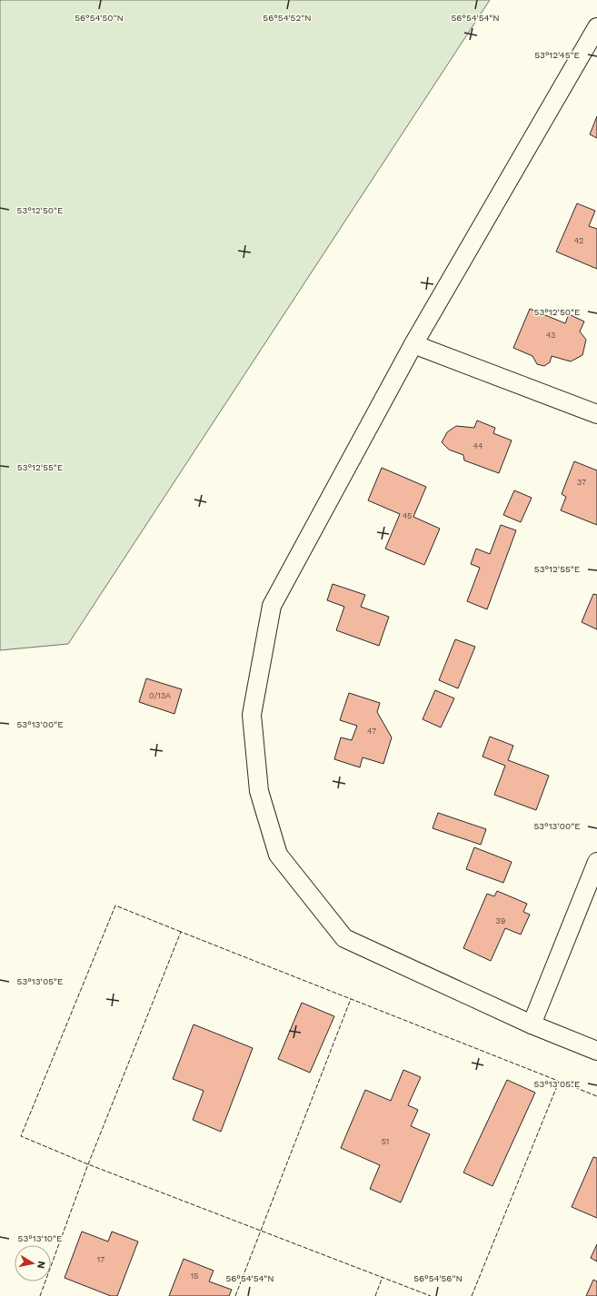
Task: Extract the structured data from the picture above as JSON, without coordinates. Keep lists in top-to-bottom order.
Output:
{
  "house_numbers": [
    "42",
    "43",
    "44",
    "37",
    "45",
    "0/13А",
    "47",
    "39",
    "51",
    "17",
    "15"
  ],
  "north": "right",
  "coordinates": [
    "56°54'50\"N",
    "56°54'52\"N",
    "56°54'54\"N",
    "53°12'45\"E",
    "53°12'50\"E",
    "53°12'55\"E",
    "53°13'00\"E",
    "53°13'05\"E",
    "53°13'10\"E",
    "56°54'56\"N"
  ]
}
